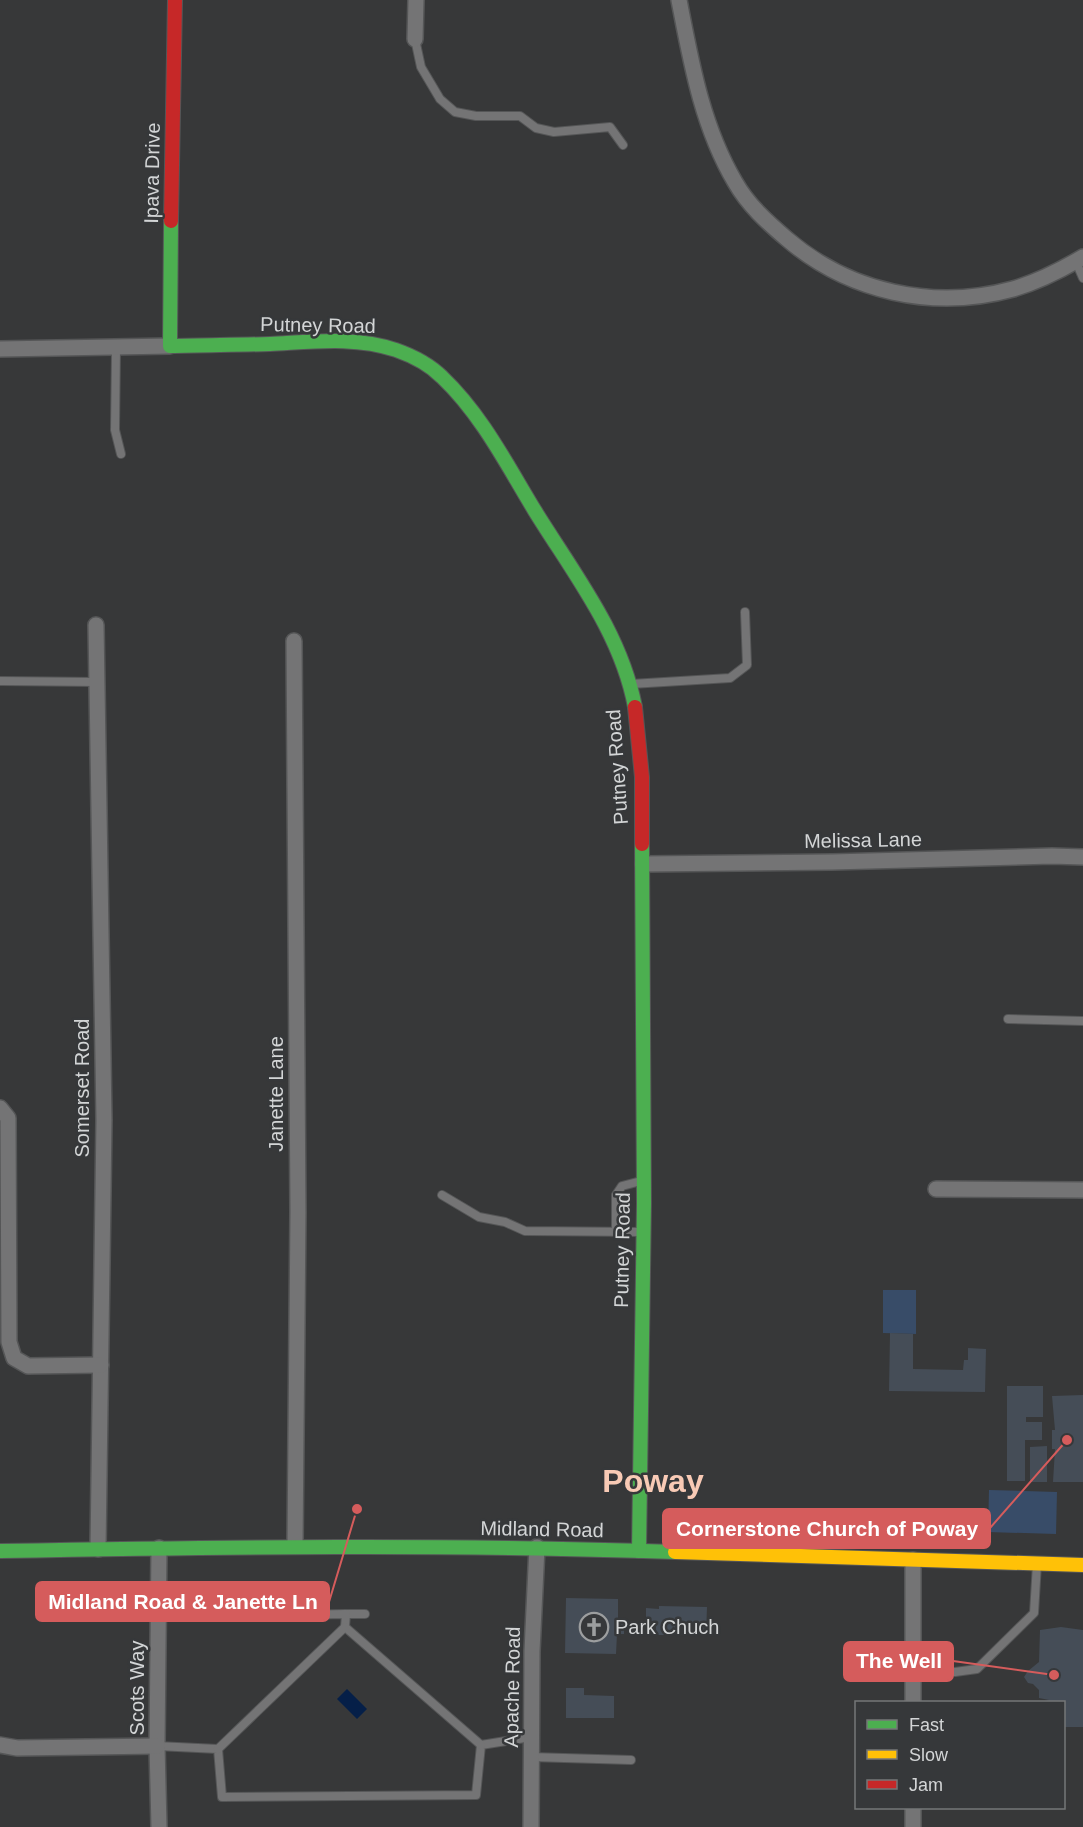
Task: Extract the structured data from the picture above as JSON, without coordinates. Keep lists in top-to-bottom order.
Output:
{
  "streets": {
    "street": [
      "Ipava Drive",
      "Putney Road",
      "Melissa Lane",
      "Somerset Road",
      "Janette Lane",
      "Midland Road",
      "Apache Road",
      "Scots Way"
    ]
  },
  "crossings": [
    ["Ipava Drive", "Putney Road"],
    ["Putney Road", "Melissa Lane"],
    ["Putney Road", "Midland Road"],
    ["Somerset Road", "Midland Road"],
    ["Janette Lane", "Midland Road"],
    ["Midland Road", "Apache Road"],
    ["Midland Road", "Scots Way"]
  ],
  "districts": ["Poway"],
  "places": {
    "other": ["Cornerstone Church of Poway", "Midland Road & Janette Ln", "The Well"],
    "church": ["Park Chuch"]
  },
  "legend": ["Fast", "Slow", "Jam"]
}
